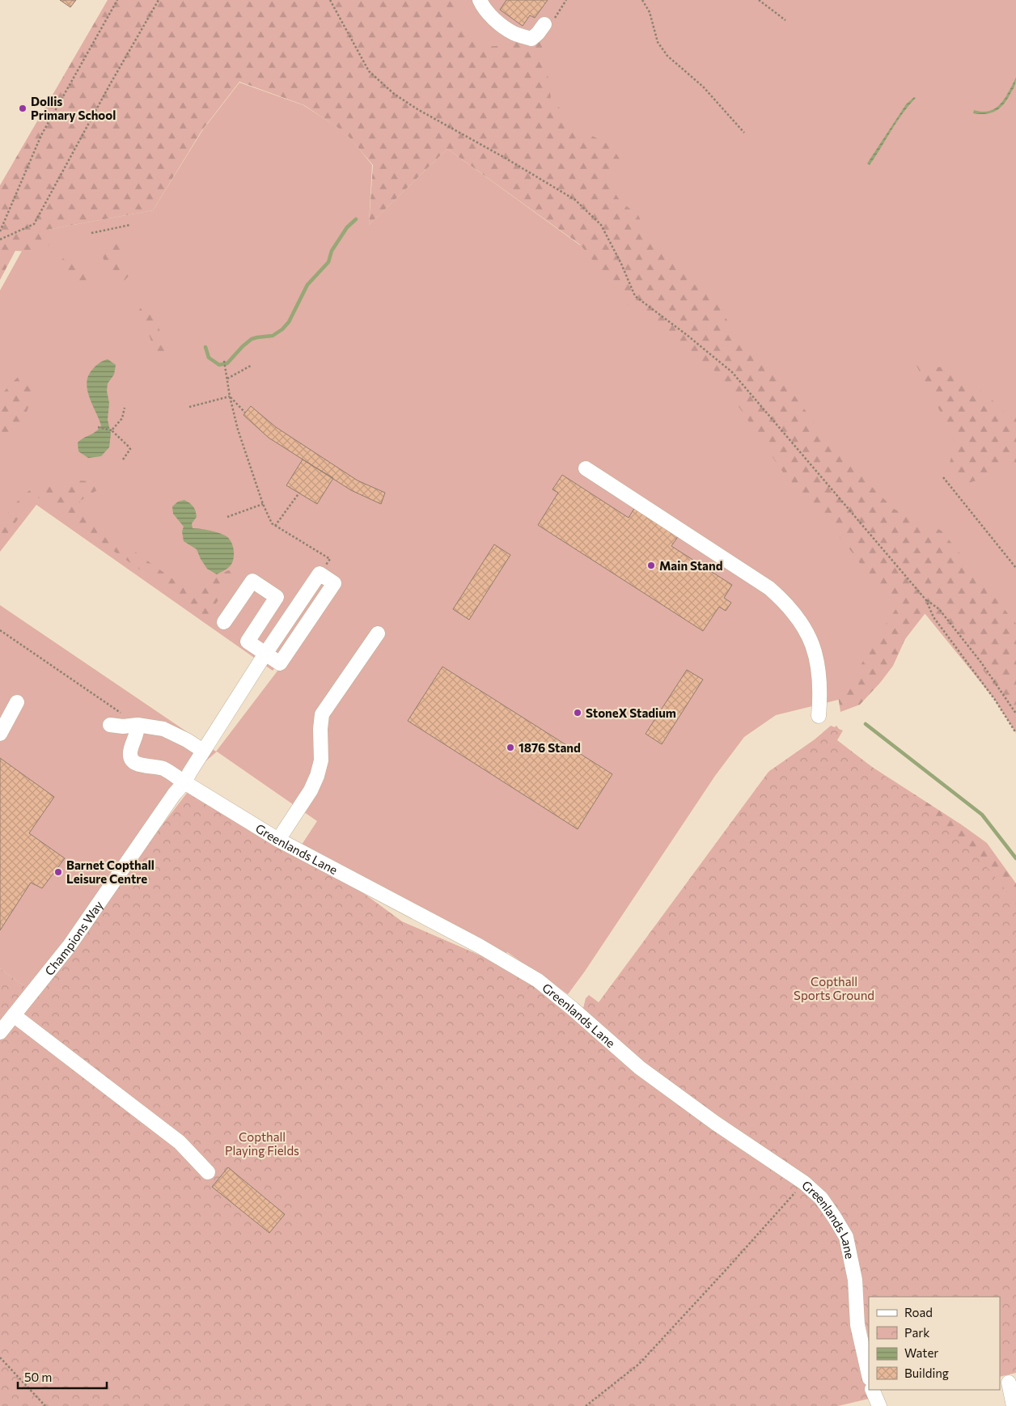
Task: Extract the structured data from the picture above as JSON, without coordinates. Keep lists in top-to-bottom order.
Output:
{
  "streets": {
    "street": ["Greenlands Lane", "Champions Way"]
  },
  "crossings": [
    ["Greenlands Lane", "Champions Way"]
  ],
  "parks": ["Copthall Sports Ground", "Copthall Playing Fields"],
  "places": [
    "Dollis Primary School",
    "Main Stand",
    "StoneX Stadium",
    "1876 Stand",
    "Barnet Copthall Leisure Centre"
  ],
  "legend": [
    "Road",
    "Park",
    "Water",
    "Building"
  ],
  "scale_bar": "50 m"
}
